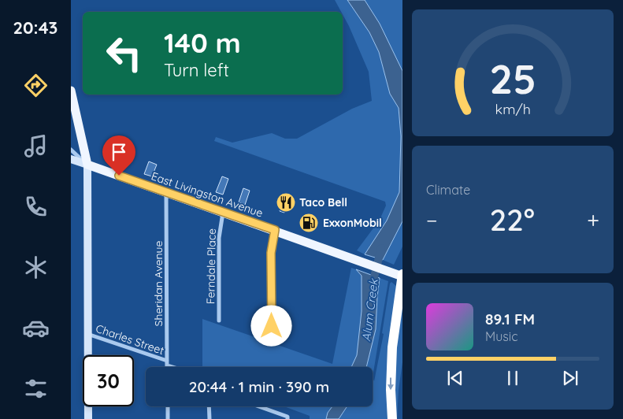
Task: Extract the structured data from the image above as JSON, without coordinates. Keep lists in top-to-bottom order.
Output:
{
  "streets": {
    "main road": ["East Livingston Avenue"],
    "street": ["Ferndale Place", "Sheridan Avenue", "Charles Street"]
  },
  "crossings": [
    ["East Livingston Avenue", "Ferndale Place"],
    ["East Livingston Avenue", "Sheridan Avenue"],
    ["Sheridan Avenue", "Charles Street"]
  ],
  "water": ["Alum Creek"],
  "places": {
    "restaurant": ["Taco Bell"],
    "fuel station": ["ExxonMobil"]
  },
  "page": {
    "tabs": "20:43",
    "turn": ["140 m", "Turn left"],
    "tile": "Climate",
    "heat": ["−", "22°", "+"],
    "song": ["89.1 FM", "Music"],
    "limit": "30",
    "trip": "20:44 · 1 min · 390 m",
    "gauge": ["25", "km/h"]
  }
}
